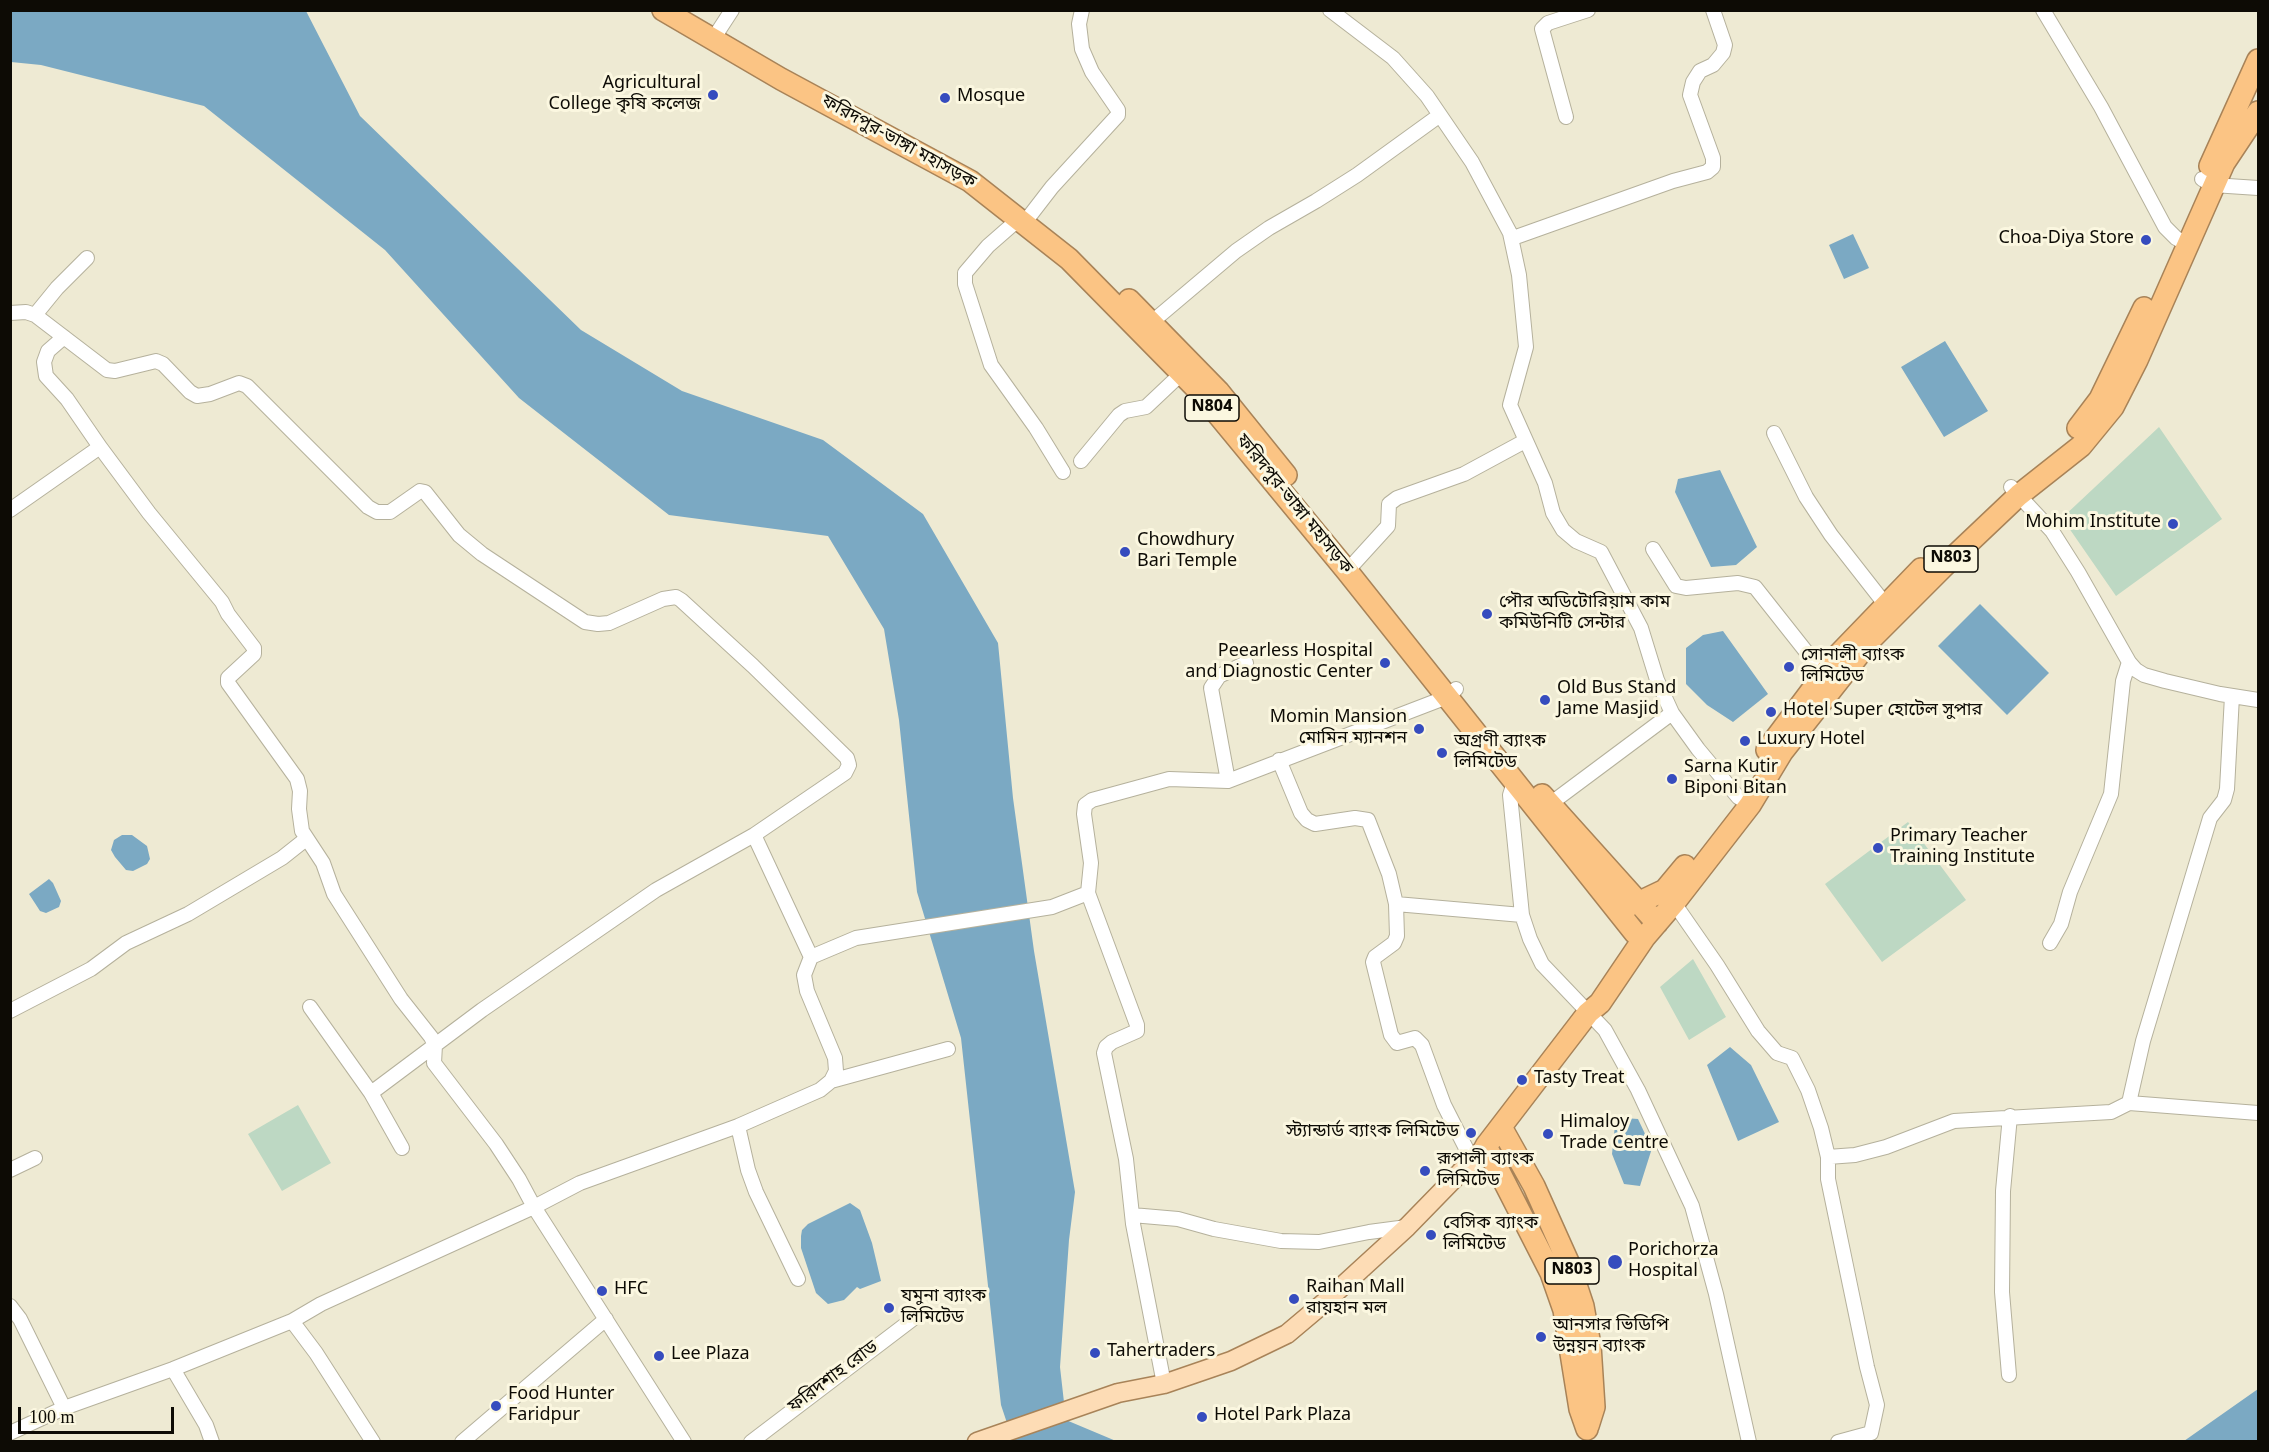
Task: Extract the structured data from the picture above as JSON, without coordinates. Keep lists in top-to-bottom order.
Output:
{
  "streets": {
    "highway": ["ফরিদপুর-ভাঙ্গা মহাসড়ক", "N804", "N803"],
    "street": ["ফরিদশাহ রোড"]
  },
  "crossings": [
    ["ফরিদপুর-ভাঙ্গা মহাসড়ক", "N803"]
  ],
  "places": [
    "Agricultural College কৃষি কলেজ",
    "Mosque",
    "Choa-Diya Store",
    "Mohim Institute",
    "Chowdhury Bari Temple",
    "পৌর অডিটোরিয়াম কাম কমিউনিটি সেন্টার",
    "Peearless Hospital and Diagnostic Center",
    "সোনালী ব্যাংক লিমিটেড",
    "Old Bus Stand Jame Masjid",
    "Hotel Super হোটেল সুপার",
    "Momin Mansion মোমিন ম্যানশন",
    "Luxury Hotel",
    "অগ্রণী ব্যাংক লিমিটেড",
    "Sarna Kutir Biponi Bitan",
    "Primary Teacher Training Institute",
    "Tasty Treat",
    "স্ট্যান্ডার্ড ব্যাংক লিমিটেড",
    "Himaloy Trade Centre",
    "রূপালী ব্যাংক লিমিটেড",
    "বেসিক ব্যাংক লিমিটেড",
    "Porichorza Hospital",
    "HFC",
    "Raihan Mall রায়হান মল",
    "যমুনা ব্যাংক লিমিটেড",
    "আনসার ভিডিপি উন্নয়ন ব্যাংক",
    "Tahertraders",
    "Lee Plaza",
    "Food Hunter Faridpur",
    "Hotel Park Plaza"
  ],
  "scale_bar": "100 m"
}
